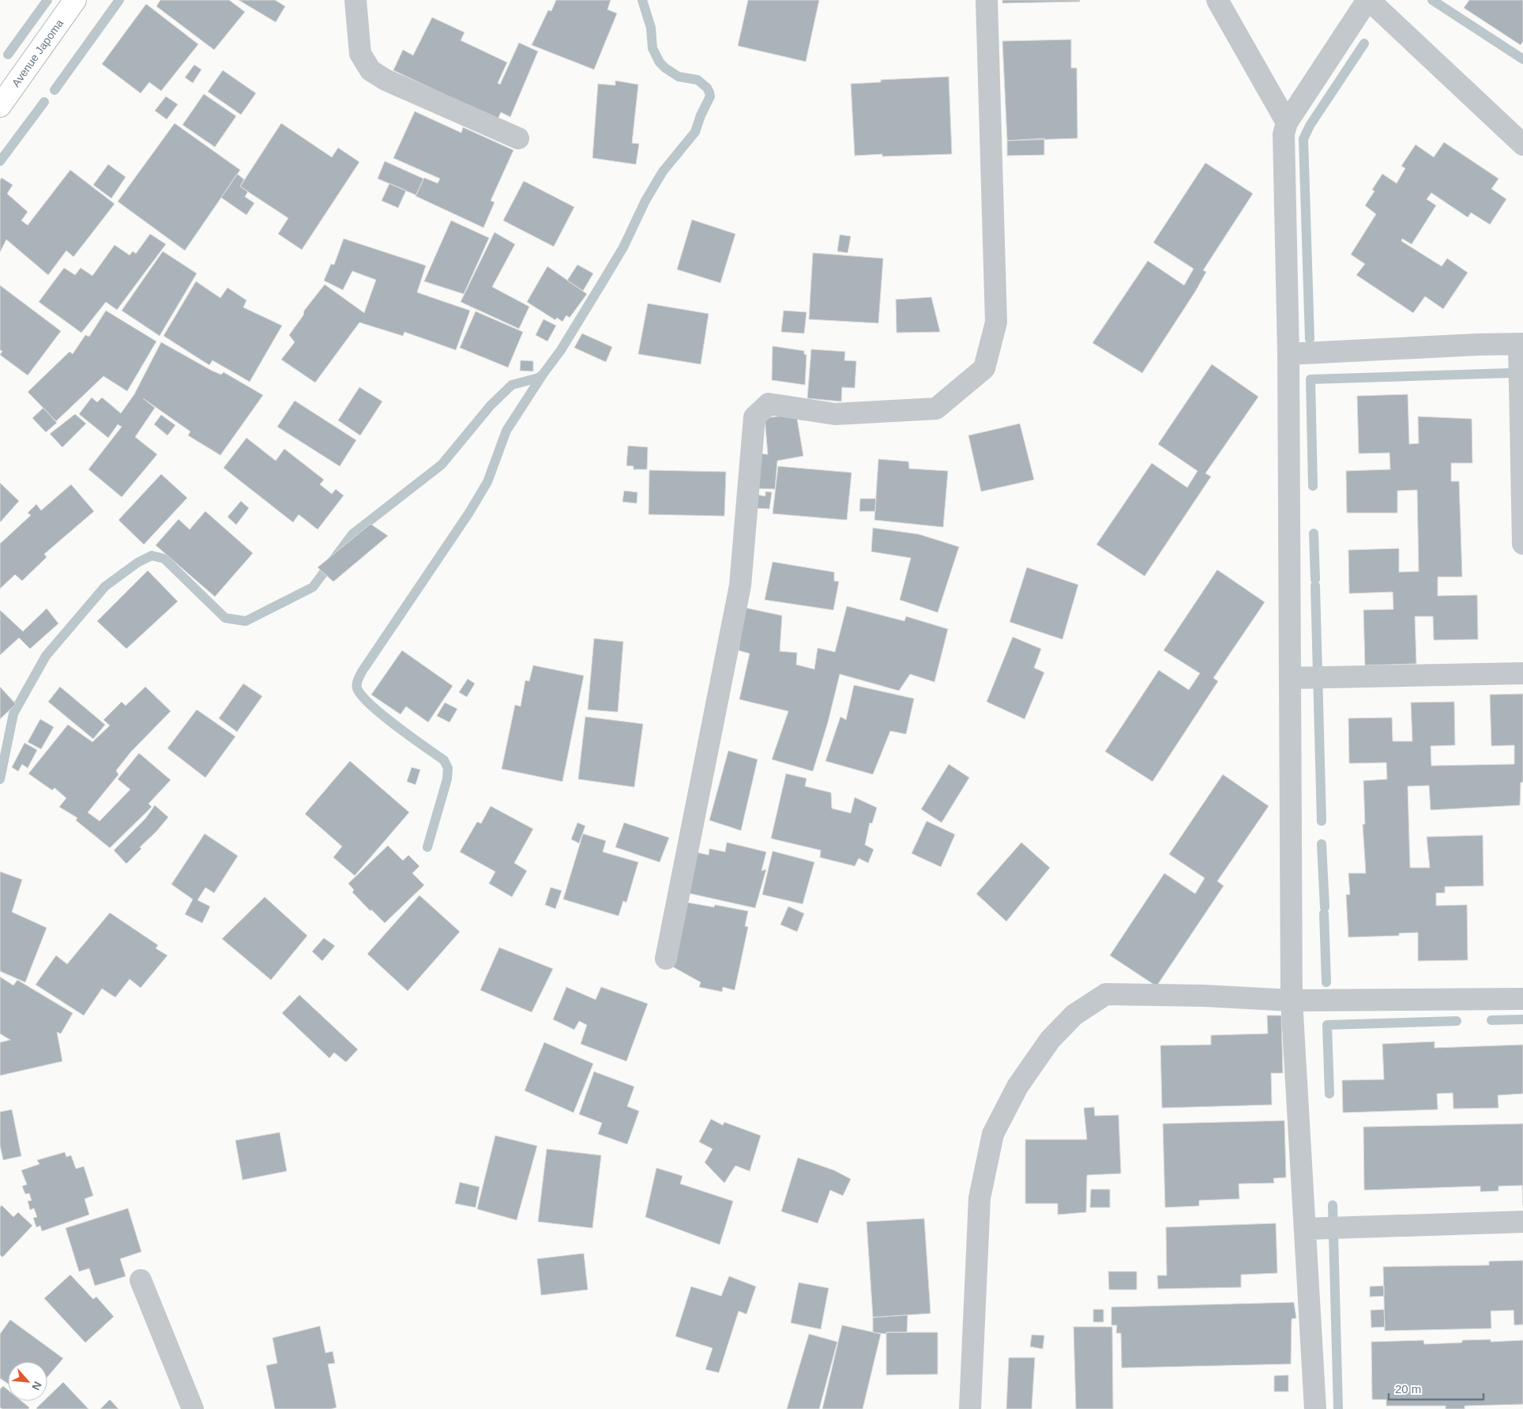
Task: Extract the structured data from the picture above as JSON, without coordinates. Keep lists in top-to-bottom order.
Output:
{
  "streets": {
    "main road": ["Avenue Japoma"]
  },
  "scale_bar": "20 m",
  "north": "bottom right"
}
